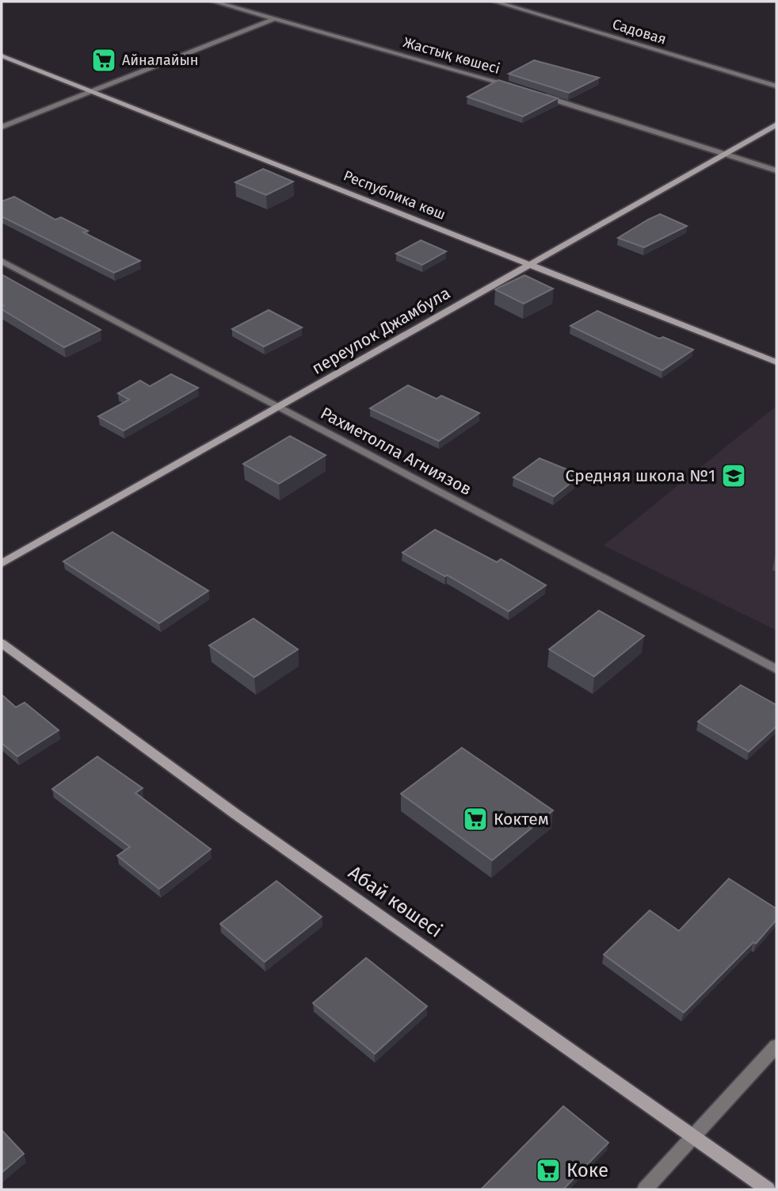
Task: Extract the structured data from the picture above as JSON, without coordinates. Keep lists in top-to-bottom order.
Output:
{
  "streets": {
    "main road": ["Республика көш", "переулок Джамбула", "Абай көшесі"],
    "street": ["Садовая", "Жастық көшесі", "Рахметолла Агниязов"]
  },
  "crossings": [
    ["Республика көш", "переулок Джамбула"],
    ["переулок Джамбула", "Рахметолла Агниязов"]
  ],
  "places": {
    "supermarket": ["Айналайын", "Коктем", "Коке"],
    "school or university": ["Средняя школа №1"]
  }
}
